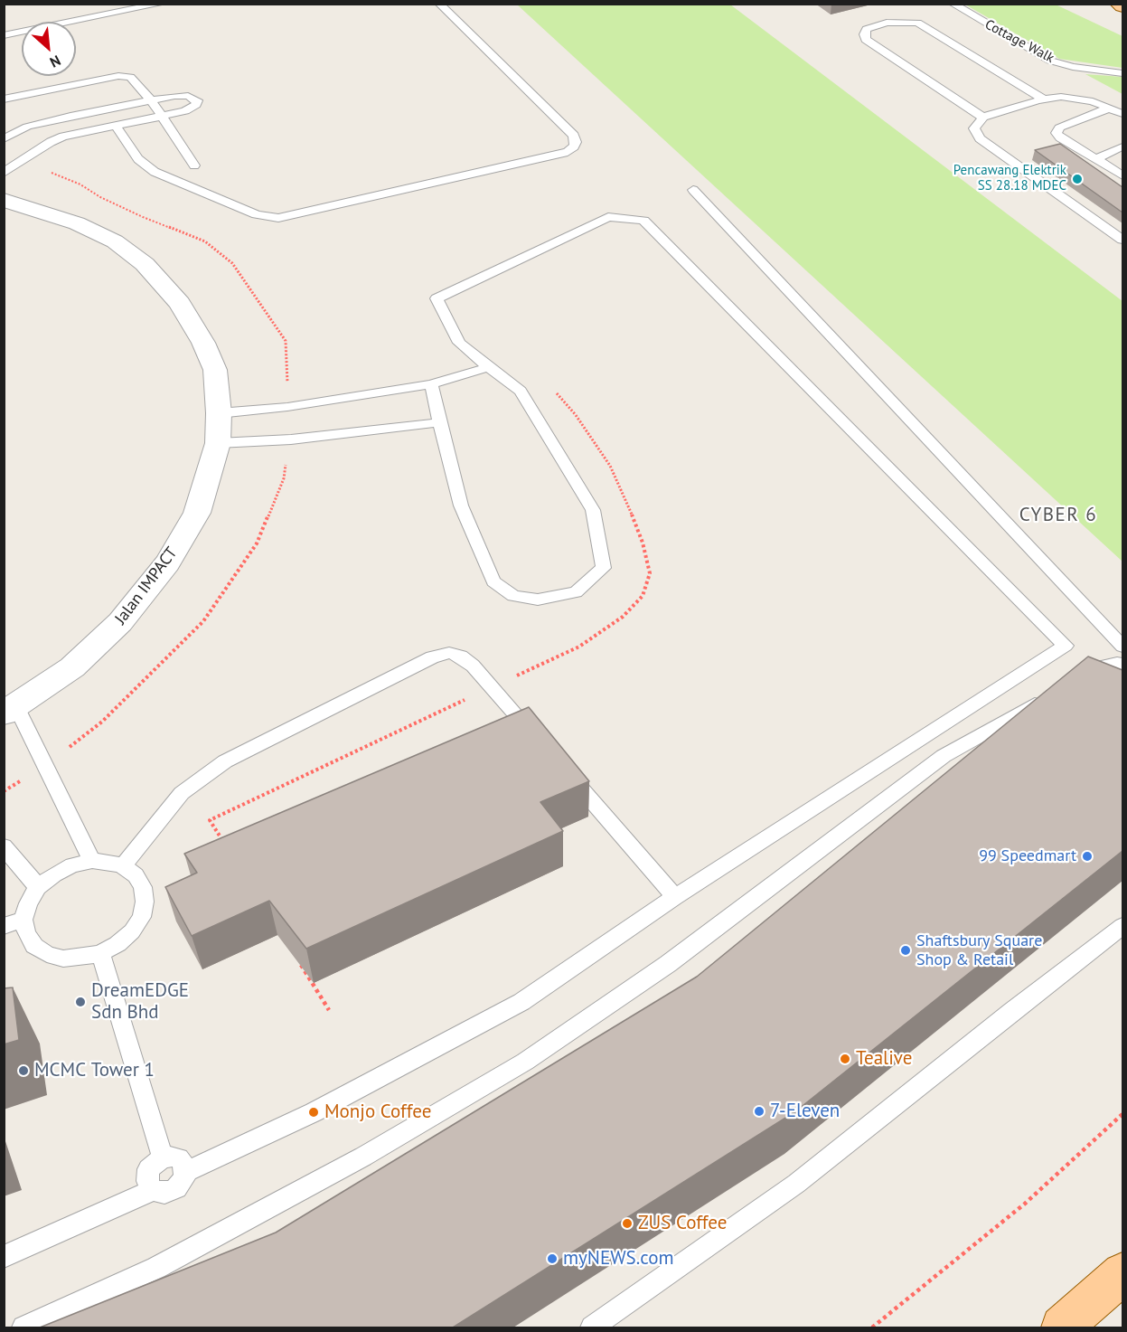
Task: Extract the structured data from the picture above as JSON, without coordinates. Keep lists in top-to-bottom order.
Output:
{
  "streets": {
    "street": ["Jalan IMPACT"],
    "lane": ["Cottage Walk"]
  },
  "districts": ["CYBER 6"],
  "places": [
    "Pencawang Elektrik SS 28.18 MDEC",
    "99 Speedmart",
    "Shaftsbury Square Shop & Retail",
    "DreamEDGE Sdn Bhd",
    "Tealive",
    "MCMC Tower 1",
    "7-Eleven",
    "Monjo Coffee",
    "ZUS Coffee",
    "myNEWS.com"
  ],
  "north": "bottom right"
}
